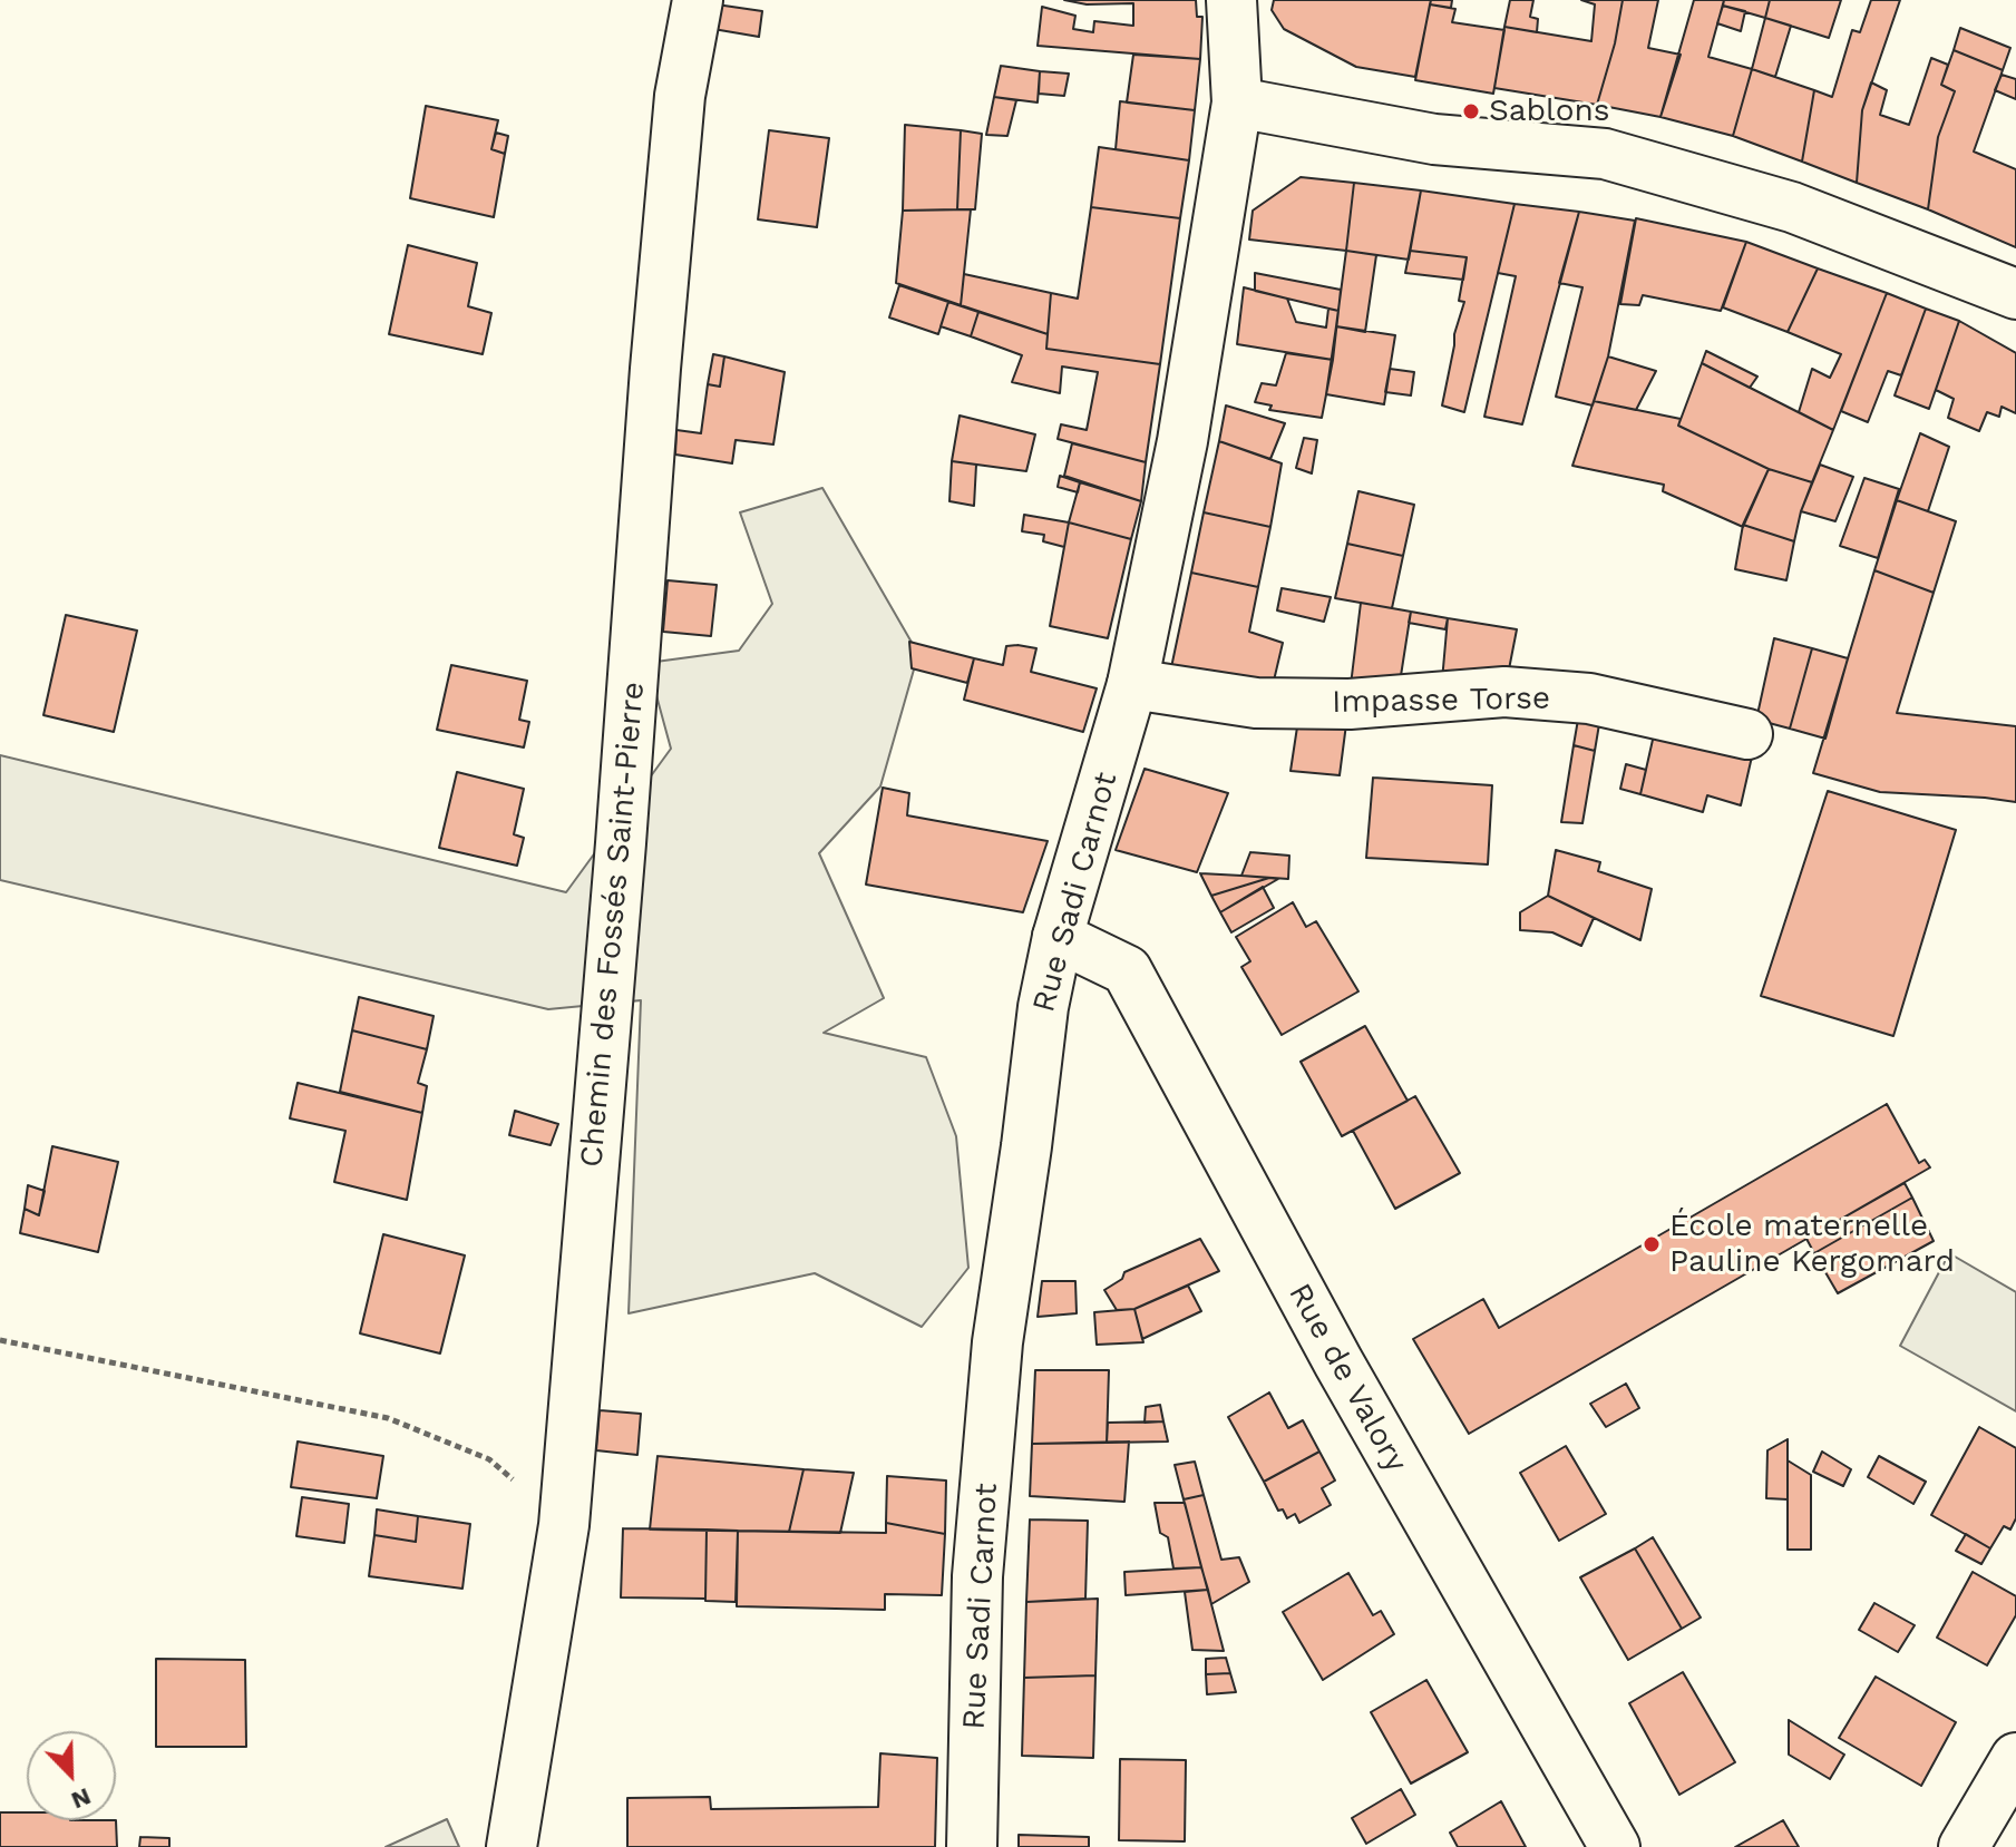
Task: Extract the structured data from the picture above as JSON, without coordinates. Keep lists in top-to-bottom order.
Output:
{
  "streets": {
    "street": [
      "Impasse Torse",
      "Rue Sadi Carnot",
      "Chemin des Fossés Saint-Pierre",
      "Rue de Valory"
    ]
  },
  "crossings": [
    ["Impasse Torse", "Rue Sadi Carnot"],
    ["Rue Sadi Carnot", "Rue de Valory"]
  ],
  "places": ["Sablons", "École maternelle Pauline Kergomard"],
  "north": "bottom right"
}
